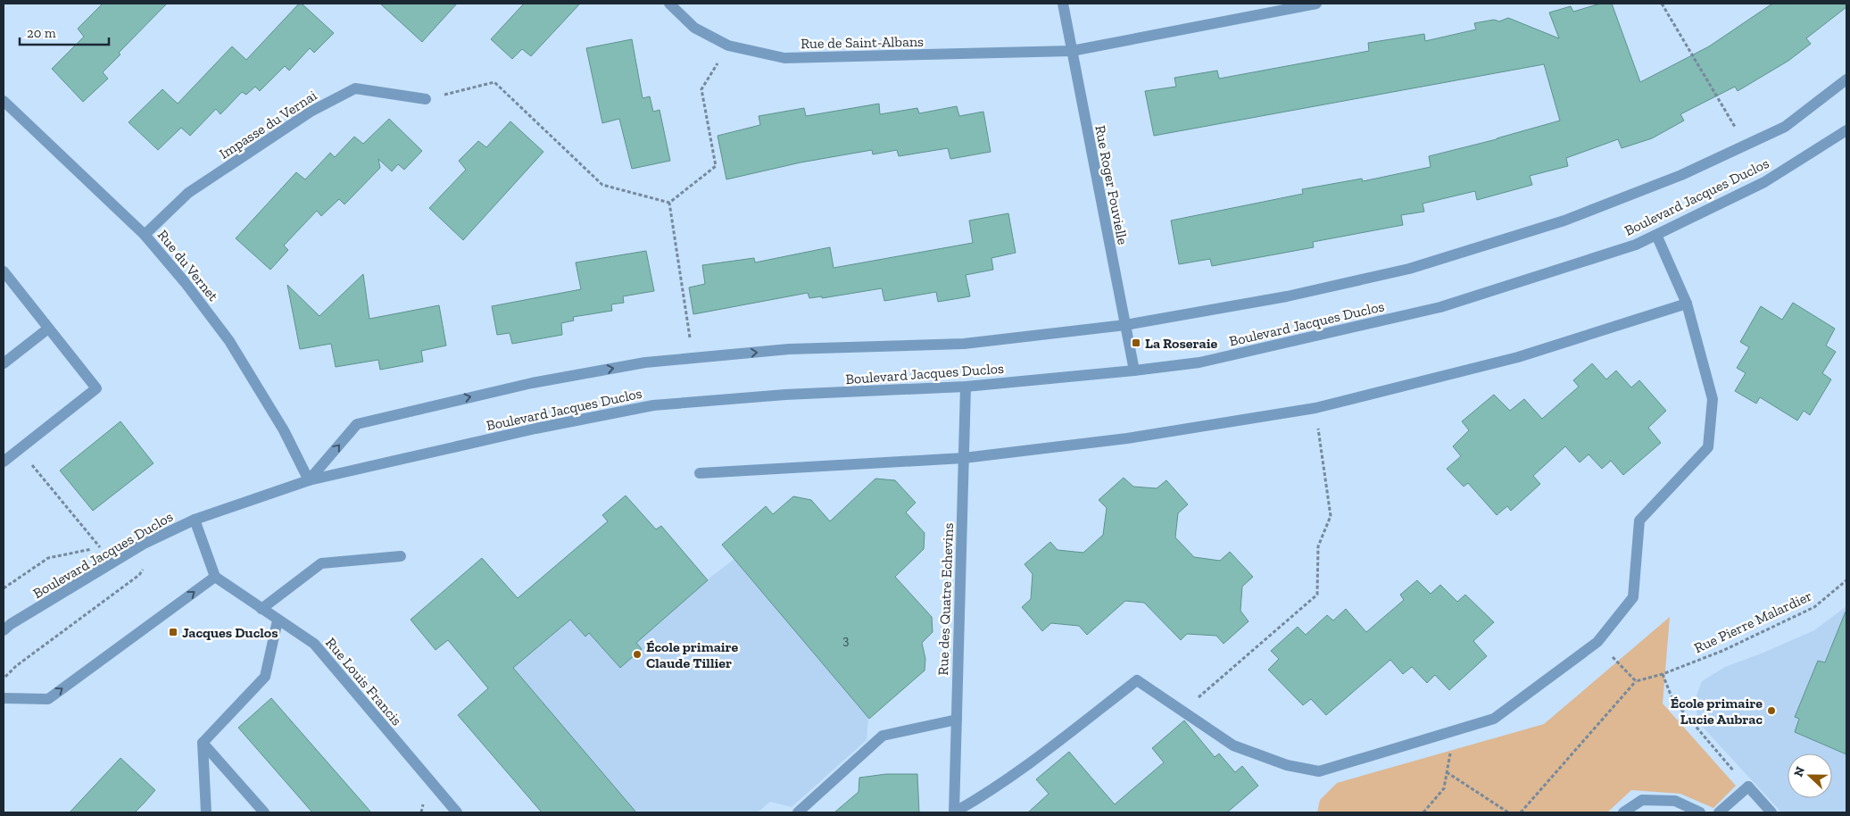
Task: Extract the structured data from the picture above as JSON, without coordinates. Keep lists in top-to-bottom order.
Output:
{
  "streets": {
    "street": [
      "Rue de Saint-Albans",
      "Impasse du Vernai",
      "Rue Roger Fouvielle",
      "Boulevard Jacques Duclos",
      "Rue du Vernet",
      "Rue des Quatre Echevins",
      "Rue Louis Francis"
    ],
    "path": ["Rue Pierre Malardier"]
  },
  "crossings": [
    ["Rue de Saint-Albans", "Rue Roger Fouvielle"],
    ["Impasse du Vernai", "Rue du Vernet"],
    ["Rue Roger Fouvielle", "Boulevard Jacques Duclos"],
    ["Boulevard Jacques Duclos", "Rue du Vernet"],
    ["Boulevard Jacques Duclos", "Rue des Quatre Echevins"]
  ],
  "places": {
    "transit": ["La Roseraie", "Jacques Duclos"],
    "other": ["École primaire Claude Tillier", "École primaire Lucie Aubrac"]
  },
  "house_numbers": ["3"],
  "scale_bar": "20 m",
  "north": "left"
}
